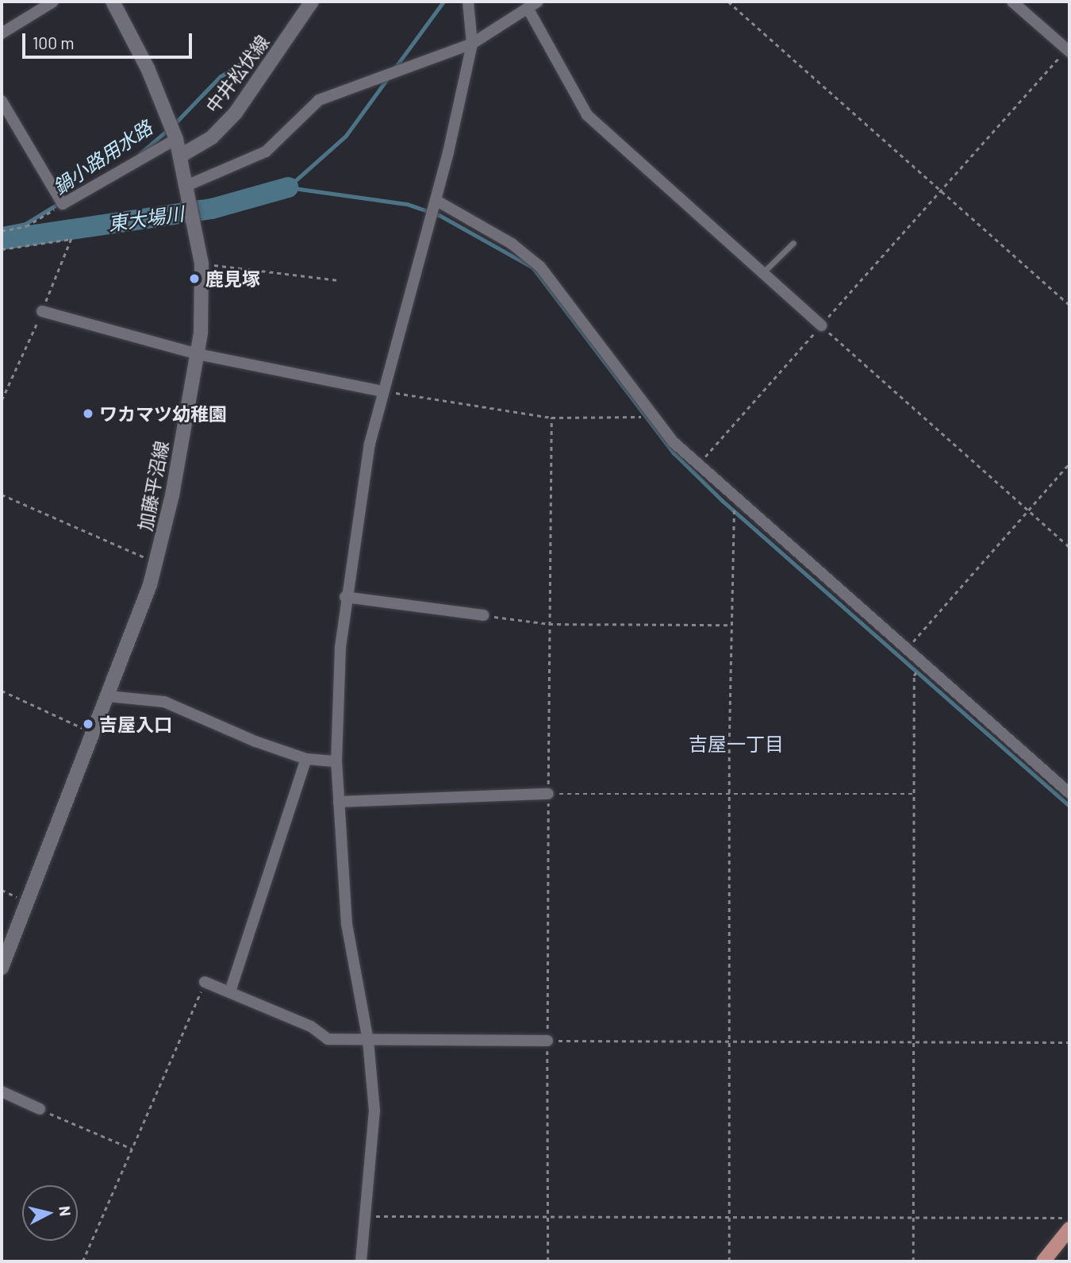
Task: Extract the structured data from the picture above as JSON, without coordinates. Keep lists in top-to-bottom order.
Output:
{
  "streets": {
    "main road": ["中井松伏線", "加藤平沼線"]
  },
  "crossings": [
    ["中井松伏線", "加藤平沼線"]
  ],
  "districts": ["吉屋一丁目"],
  "water": ["鍋小路用水路", "東大場川"],
  "places": ["鹿見塚", "ワカマツ幼稚園", "吉屋入口"],
  "scale_bar": "100 m",
  "north": "right"
}
